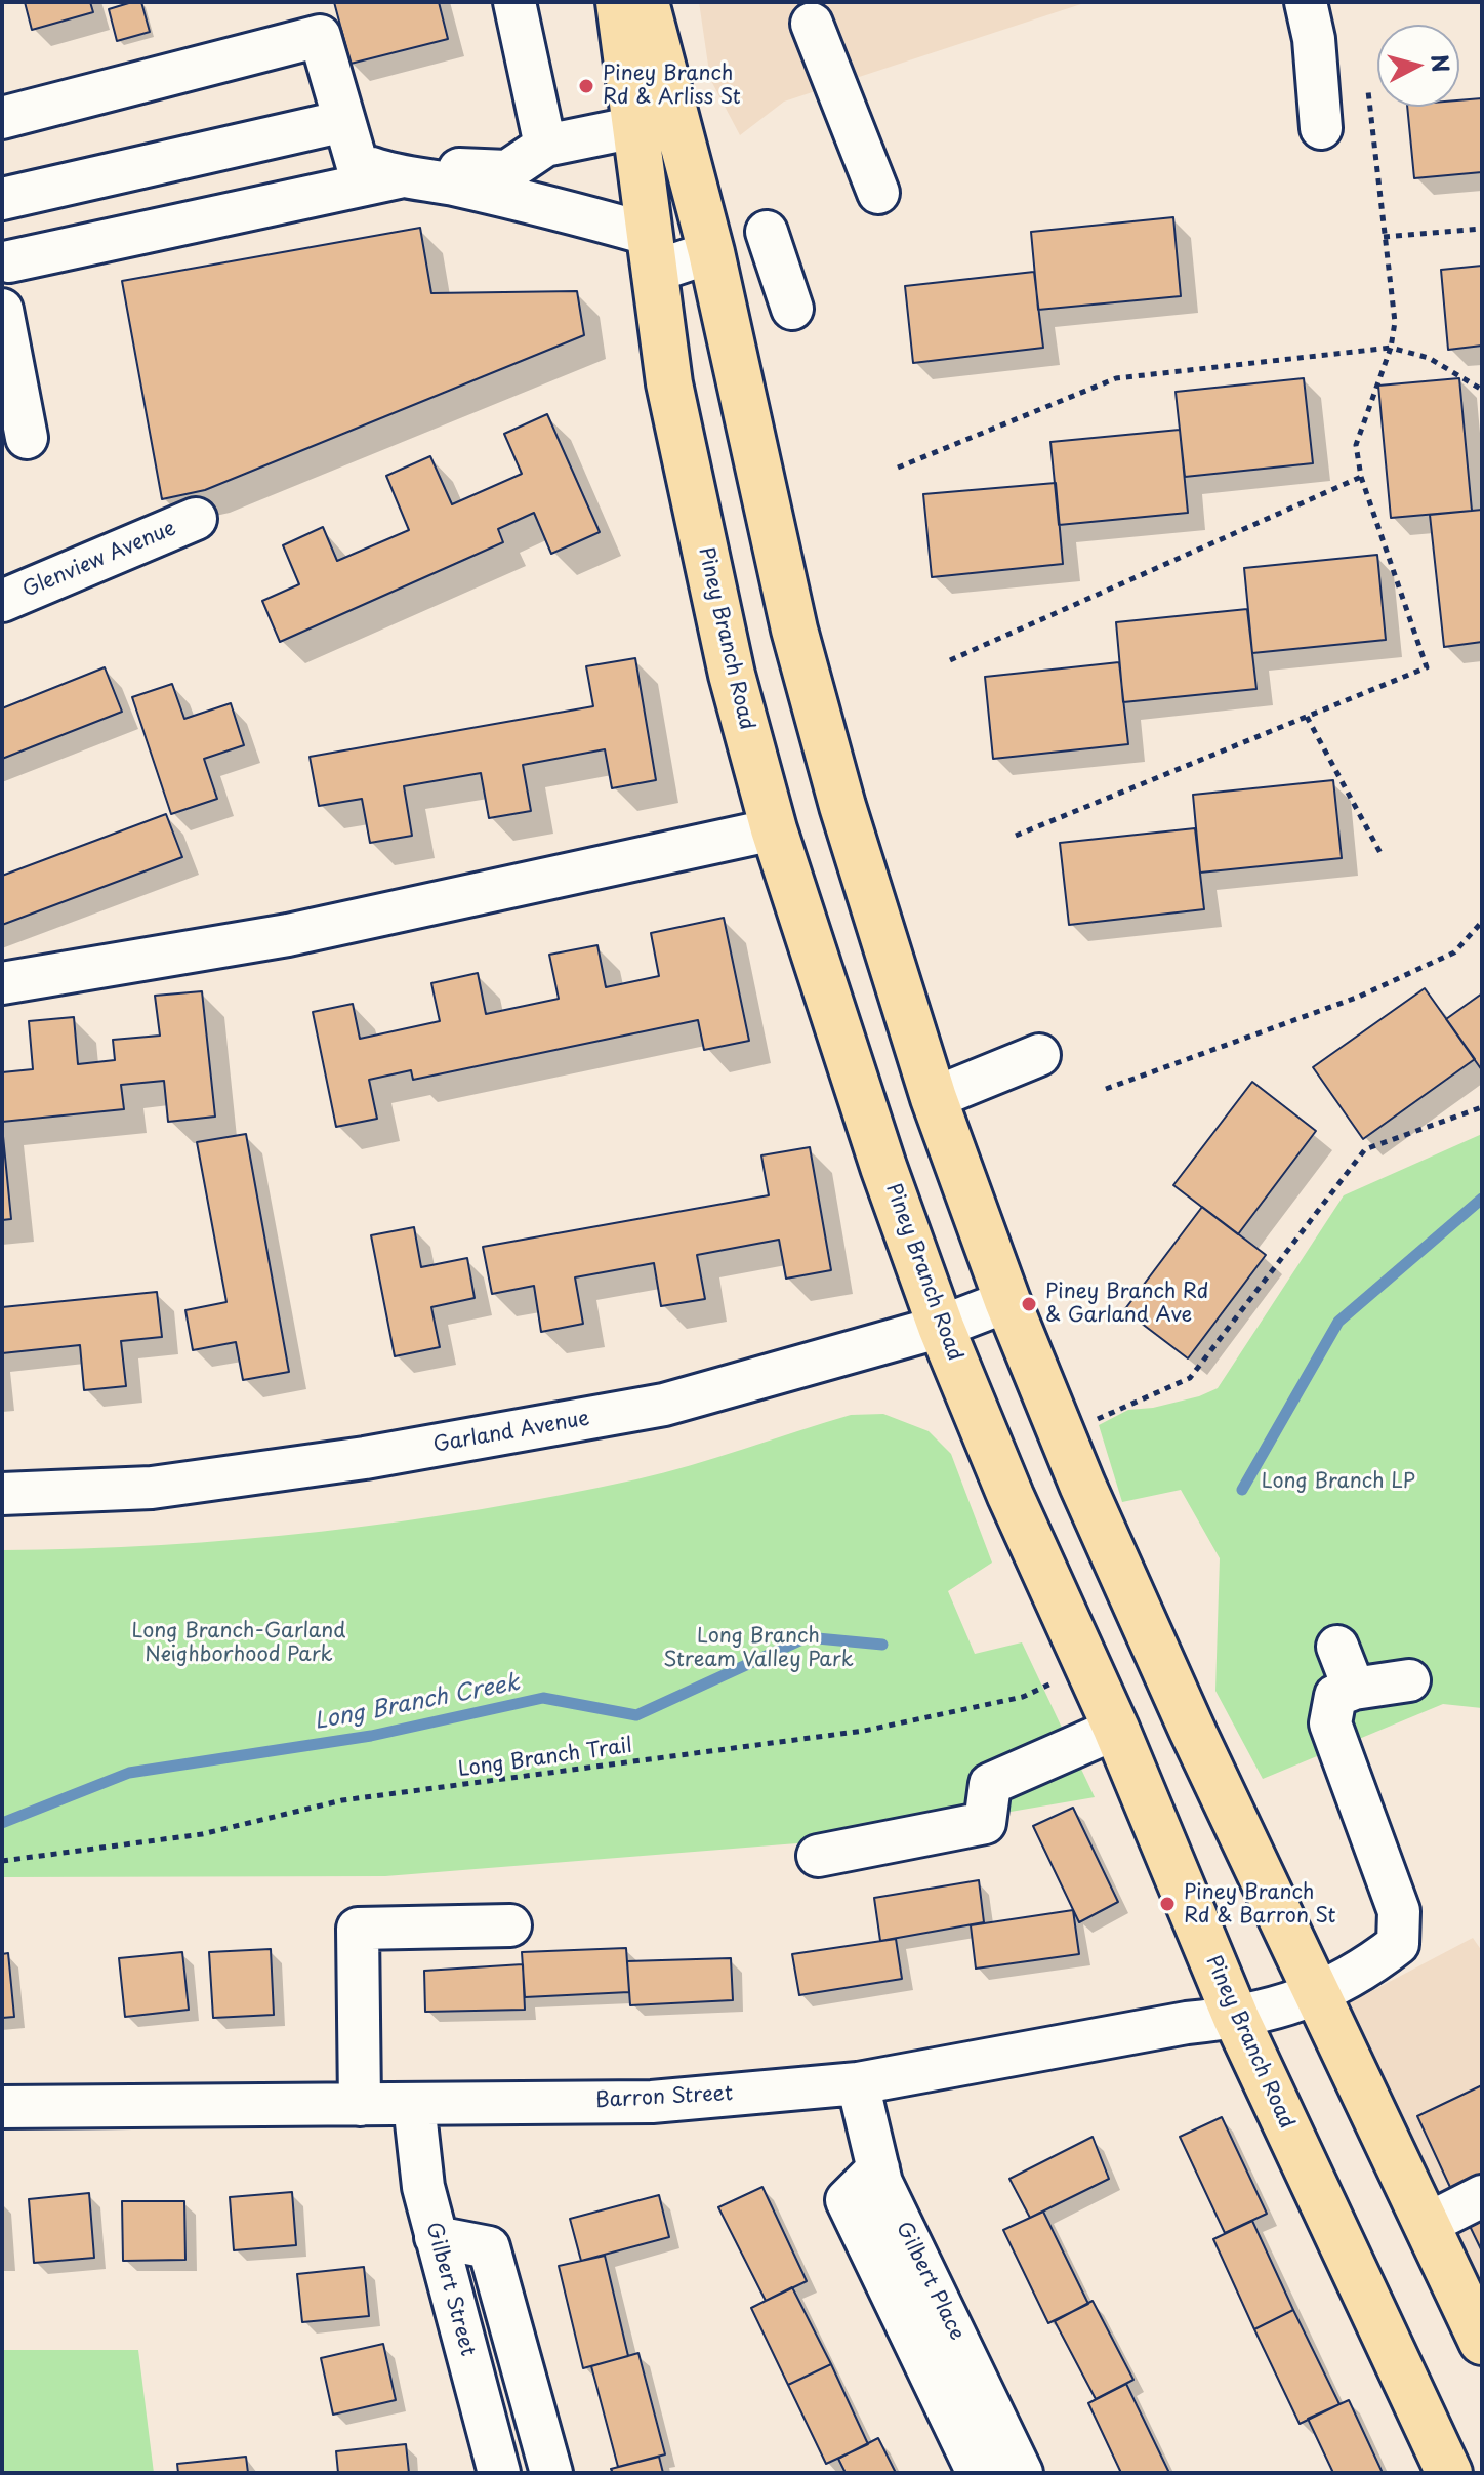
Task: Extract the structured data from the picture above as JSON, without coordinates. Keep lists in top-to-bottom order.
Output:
{
  "streets": {
    "main road": ["Piney Branch Road"],
    "street": [
      "Glenview Avenue",
      "Garland Avenue",
      "Barron Street",
      "Gilbert Place",
      "Gilbert Street"
    ],
    "path": ["Long Branch Trail"]
  },
  "crossings": [
    ["Piney Branch Road", "Garland Avenue"],
    ["Piney Branch Road", "Long Branch Trail"],
    ["Piney Branch Road", "Barron Street"],
    ["Barron Street", "Gilbert Place"],
    ["Barron Street", "Gilbert Street"]
  ],
  "water": ["Long Branch Creek"],
  "parks": ["Long Branch LP", "Long Branch-Garland Neighborhood Park", "Long Branch Stream Valley Park"],
  "places": ["Piney Branch Rd & Arliss St", "Piney Branch Rd & Garland Ave", "Piney Branch Rd & Barron St"],
  "north": "right"
}
